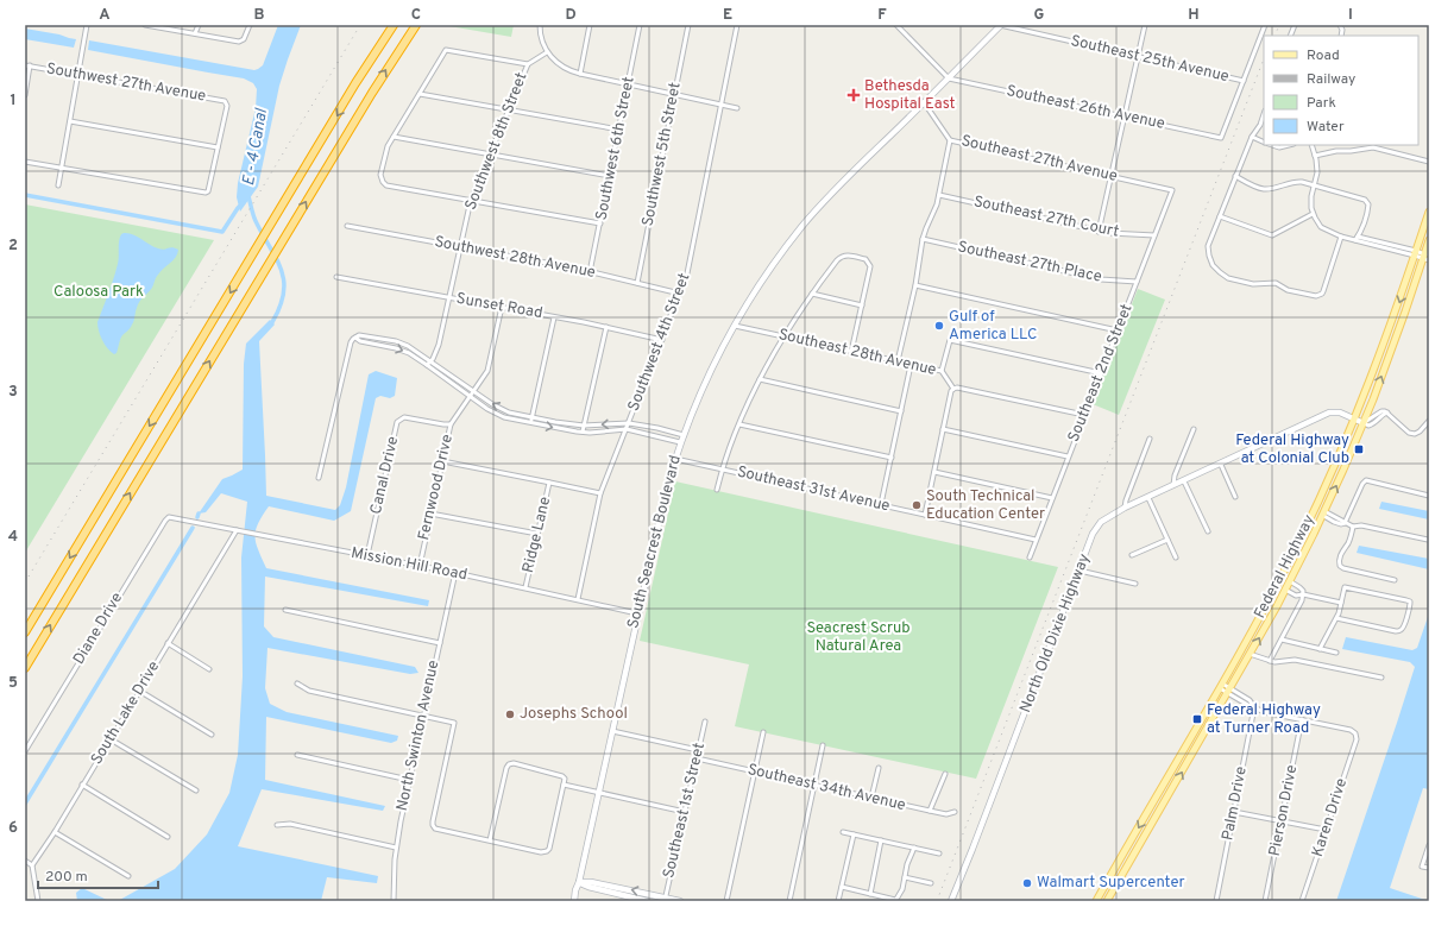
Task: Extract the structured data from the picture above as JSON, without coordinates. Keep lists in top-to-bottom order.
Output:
{
  "streets": {
    "main road": ["Federal Highway"],
    "street": [
      "Southeast 25th Avenue",
      "Southwest 27th Avenue",
      "Southeast 26th Avenue",
      "Southwest 8th Street",
      "Southwest 6th Street",
      "Southwest 5th Street",
      "Southeast 27th Avenue",
      "Southeast 27th Court",
      "Southwest 28th Avenue",
      "Southeast 27th Place",
      "Sunset Road",
      "Southwest 4th Street",
      "Southeast 28th Avenue",
      "Southeast 2nd Street",
      "Canal Drive",
      "Fernwood Drive",
      "Southeast 31st Avenue",
      "Ridge Lane",
      "South Seacrest Boulevard",
      "Mission Hill Road",
      "Diane Drive",
      "North Old Dixie Highway",
      "South Lake Drive",
      "North Swinton Avenue",
      "Southeast 34th Avenue",
      "Palm Drive",
      "Southeast 1st Street",
      "Pierson Drive",
      "Karen Drive"
    ]
  },
  "crossings": [
    ["Southeast 25th Avenue", "Southeast 26th Avenue"],
    ["Southeast 25th Avenue", "South Seacrest Boulevard"],
    ["Southeast 26th Avenue", "South Seacrest Boulevard"],
    ["Southwest 8th Street", "Southwest 28th Avenue"],
    ["Southwest 8th Street", "Sunset Road"],
    ["Southwest 6th Street", "Southwest 28th Avenue"],
    ["Southwest 5th Street", "Southwest 28th Avenue"],
    ["Southeast 27th Avenue", "Southeast 2nd Street"],
    ["Southeast 27th Avenue", "South Seacrest Boulevard"],
    ["Southeast 27th Court", "Southeast 2nd Street"],
    ["Southwest 28th Avenue", "Southwest 4th Street"],
    ["Southeast 27th Place", "Southeast 2nd Street"],
    ["Sunset Road", "Southwest 4th Street"],
    ["Sunset Road", "Fernwood Drive"],
    ["Southwest 4th Street", "Mission Hill Road"],
    ["Southeast 28th Avenue", "Southeast 2nd Street"],
    ["Southeast 28th Avenue", "South Seacrest Boulevard"],
    ["Southeast 2nd Street", "Southeast 31st Avenue"],
    ["Canal Drive", "Fernwood Drive"],
    ["Canal Drive", "Mission Hill Road"],
    ["Fernwood Drive", "Mission Hill Road"],
    ["Southeast 31st Avenue", "South Seacrest Boulevard"],
    ["Ridge Lane", "Mission Hill Road"],
    ["South Seacrest Boulevard", "Mission Hill Road"],
    ["Mission Hill Road", "Diane Drive"],
    ["Mission Hill Road", "South Lake Drive"],
    ["Mission Hill Road", "North Swinton Avenue"],
    ["Federal Highway", "North Old Dixie Highway"],
    ["Southeast 34th Avenue", "Southeast 1st Street"],
    ["Pierson Drive", "Karen Drive"]
  ],
  "water": ["E - 4 Canal"],
  "parks": ["Caloosa Park", "Seacrest Scrub Natural Area"],
  "places": {
    "health": ["Bethesda Hospital East"],
    "other": [
      "Gulf of America LLC",
      "South Technical Education Center",
      "Josephs School",
      "Walmart Supercenter"
    ],
    "transit": ["Federal Highway at Colonial Club", "Federal Highway at Turner Road"]
  },
  "legend": [
    "Road",
    "Railway",
    "Park",
    "Water"
  ],
  "scale_bar": "200 m",
  "grid": {
    "columns": [
      "A",
      "B",
      "C",
      "D",
      "E",
      "F",
      "G",
      "H",
      "I"
    ],
    "rows": [
      "1",
      "2",
      "3",
      "4",
      "5",
      "6"
    ]
  }
}
